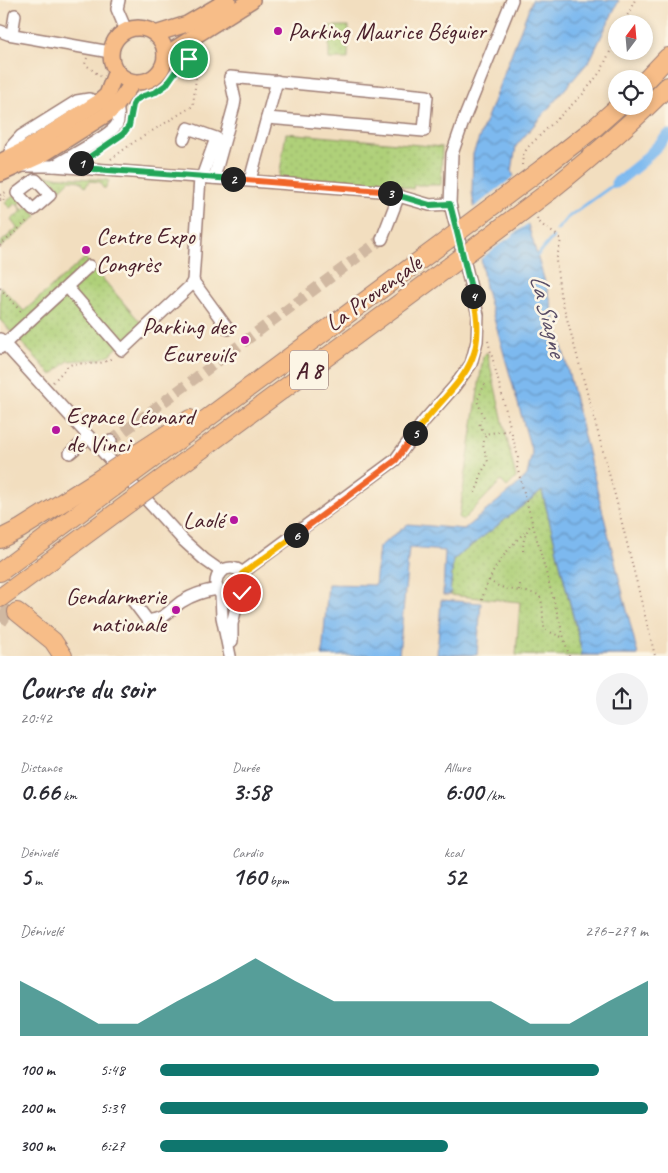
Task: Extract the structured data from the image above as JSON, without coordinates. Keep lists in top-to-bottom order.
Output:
{
  "streets": {
    "highway": ["La Provençale", "A 8"]
  },
  "water": ["La Siagne"],
  "places": [
    "Parking Maurice Béguier",
    "Centre Expo Congrès",
    "Parking des Ecureuils",
    "Espace Léonard de Vinci",
    "Laolé",
    "Gendarmerie nationale"
  ],
  "north": "top",
  "page": {
    "pins": [
      "1",
      "2",
      "3",
      "4",
      "5",
      "6"
    ],
    "heading": ["Course du soir", "20:42"],
    "stats": [
      ["Distance", "0.66 km"],
      ["Durée", "3:58"],
      ["Allure", "6:00 /km"],
      ["Dénivelé", "5 m"],
      ["Cardio", "160 bpm"],
      ["kcal", "52"]
    ],
    "chart": ["Dénivelé", "276–279 m"],
    "list": [
      {
        "name": "100 m",
        "note": "5:48"
      },
      {
        "name": "200 m",
        "note": "5:39"
      },
      {
        "name": "300 m",
        "note": "6:27"
      }
    ]
  }
}
